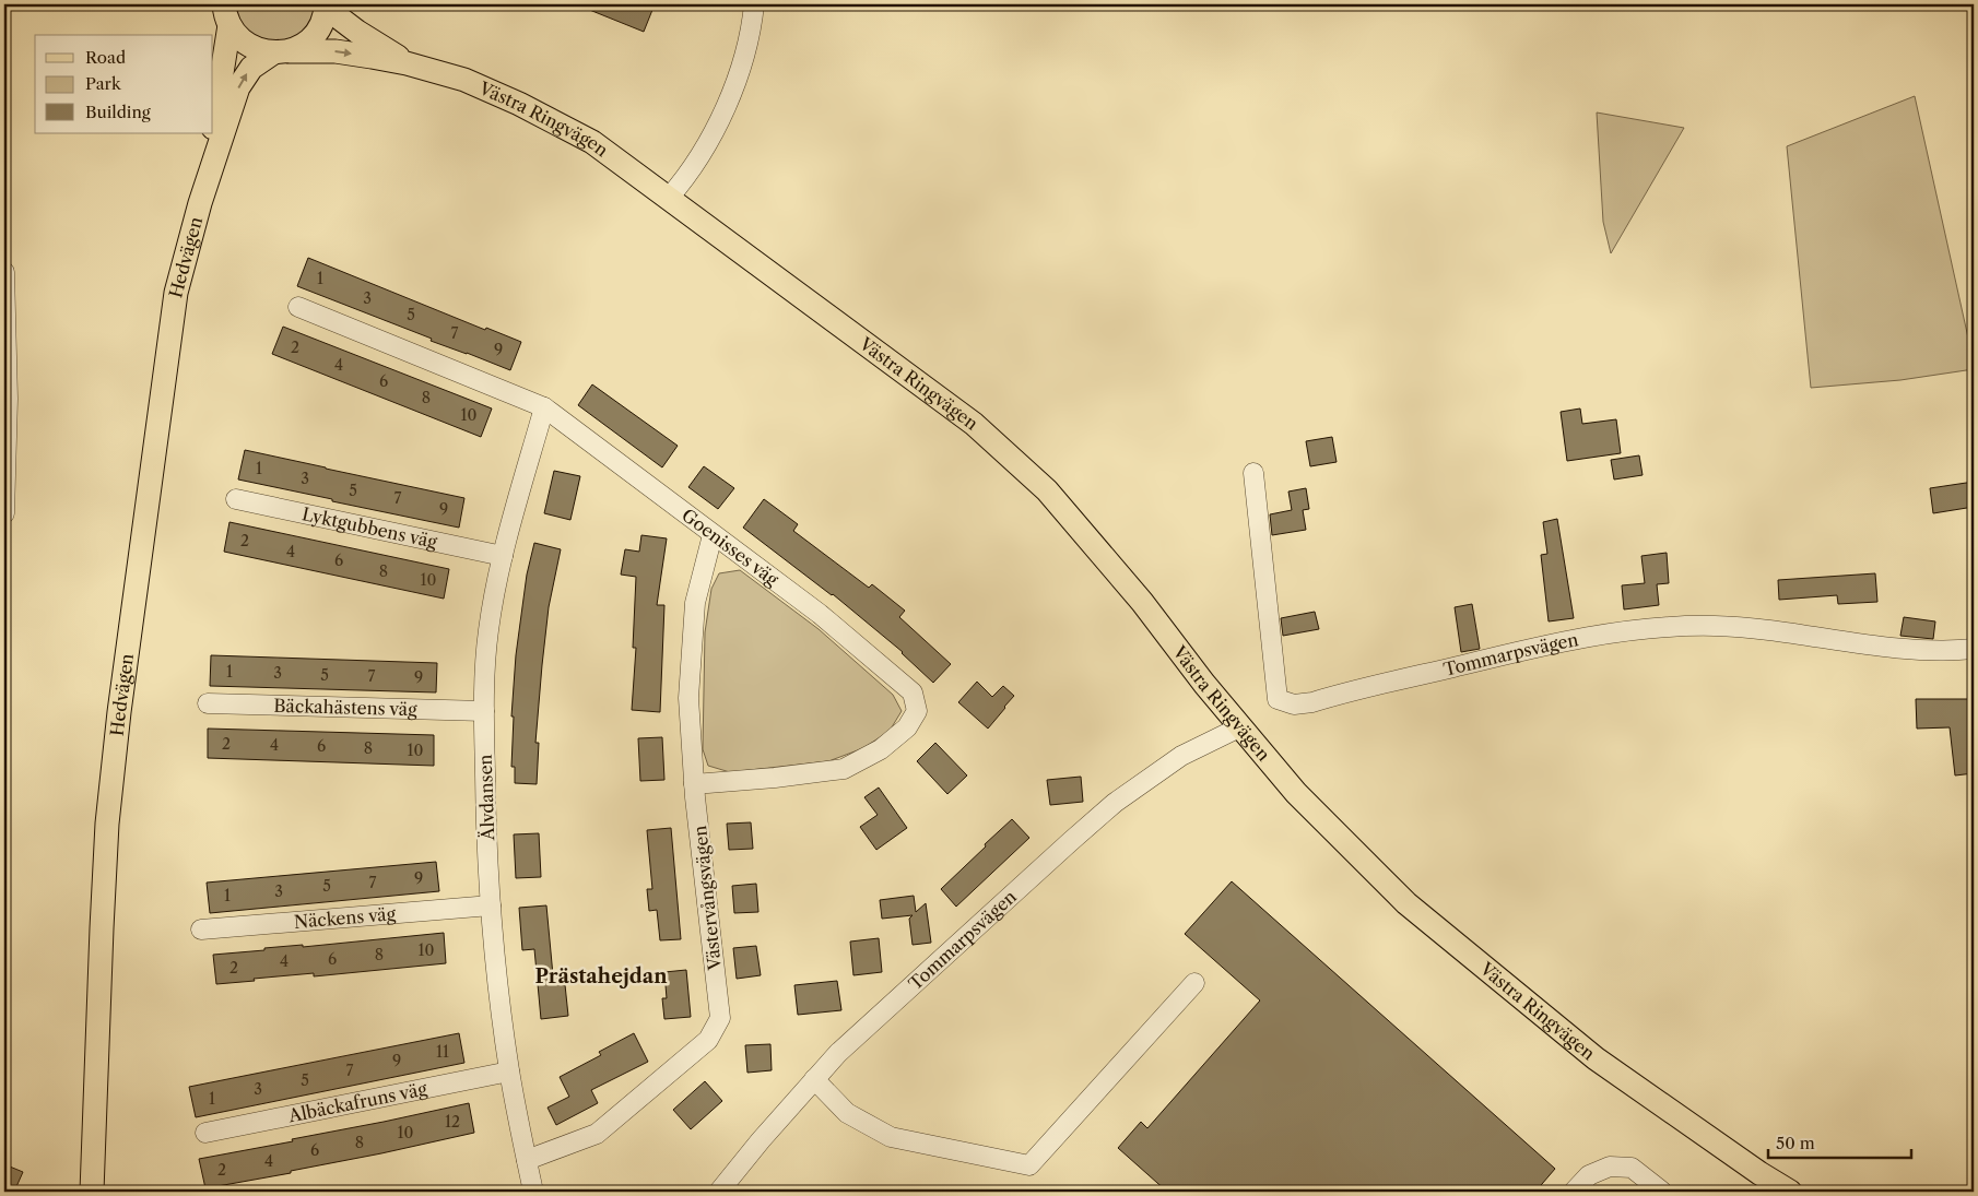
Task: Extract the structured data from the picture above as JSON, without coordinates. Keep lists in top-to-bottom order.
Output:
{
  "streets": {
    "main road": ["Västra Ringvägen", "Hedvägen"],
    "street": [
      "Lyktgubbens väg",
      "Goenisses väg",
      "Tommarpsvägen",
      "Bäckahästens väg",
      "Älvdansen",
      "Västervångsvägen",
      "Näckens väg",
      "Albäckafruns väg"
    ]
  },
  "crossings": [
    ["Västra Ringvägen", "Hedvägen"],
    ["Västra Ringvägen", "Tommarpsvägen"],
    ["Lyktgubbens väg", "Älvdansen"],
    ["Goenisses väg", "Älvdansen"],
    ["Goenisses väg", "Västervångsvägen"],
    ["Bäckahästens väg", "Älvdansen"],
    ["Älvdansen", "Västervångsvägen"],
    ["Älvdansen", "Näckens väg"],
    ["Älvdansen", "Albäckafruns väg"]
  ],
  "districts": ["Prästahejdan"],
  "house_numbers": [
    "1",
    "3",
    "5",
    "7",
    "2",
    "9",
    "4",
    "6",
    "8",
    "10",
    "1",
    "3",
    "5",
    "7",
    "9",
    "2",
    "4",
    "6",
    "8",
    "10",
    "1",
    "3",
    "5",
    "7",
    "9",
    "2",
    "4",
    "6",
    "8",
    "10",
    "9",
    "7",
    "5",
    "3",
    "1",
    "10",
    "8",
    "6",
    "4",
    "2",
    "11",
    "9",
    "7",
    "5",
    "3",
    "1",
    "12",
    "10",
    "8",
    "6",
    "4",
    "2"
  ],
  "legend": ["Road", "Park", "Building"],
  "scale_bar": "50 m"
}
